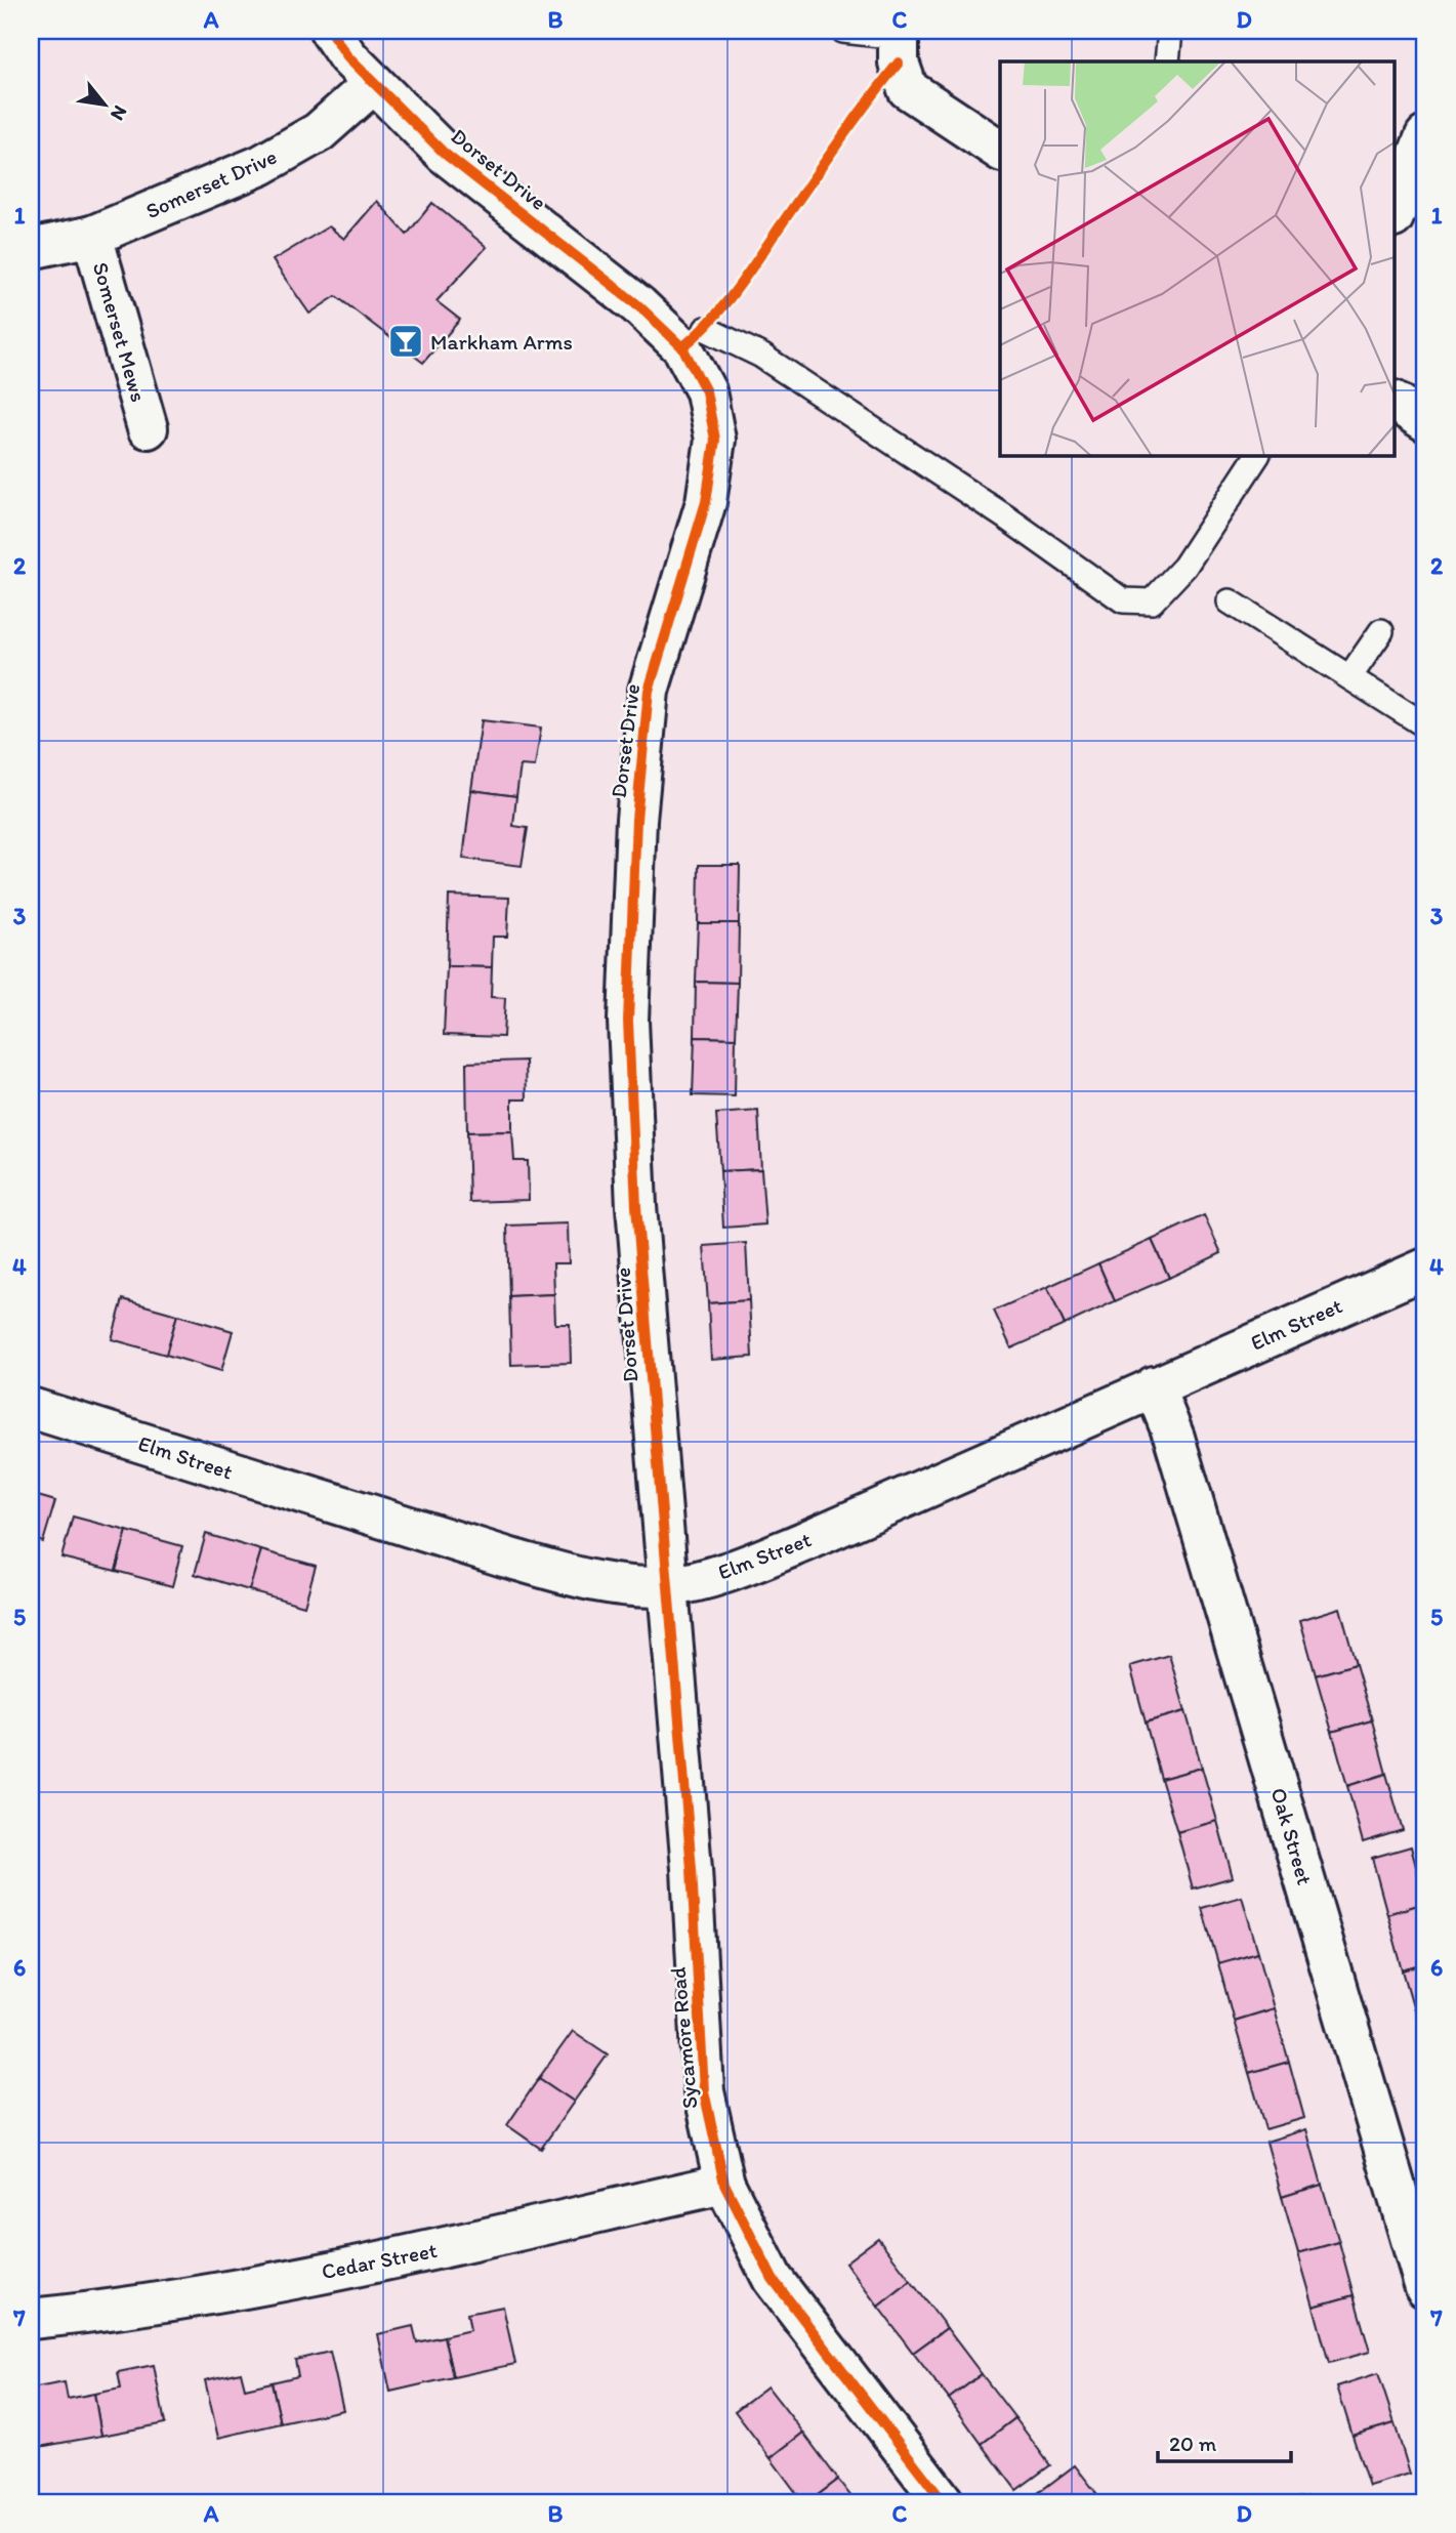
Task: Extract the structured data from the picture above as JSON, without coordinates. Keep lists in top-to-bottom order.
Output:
{
  "streets": {
    "street": [
      "Dorset Drive",
      "Somerset Drive",
      "Somerset Mews",
      "Elm Street",
      "Oak Street",
      "Sycamore Road",
      "Cedar Street"
    ]
  },
  "crossings": [
    ["Dorset Drive", "Somerset Drive"],
    ["Dorset Drive", "Elm Street"],
    ["Dorset Drive", "Sycamore Road"],
    ["Somerset Drive", "Somerset Mews"],
    ["Elm Street", "Oak Street"],
    ["Elm Street", "Sycamore Road"],
    ["Sycamore Road", "Cedar Street"]
  ],
  "places": {
    "bar": ["Markham Arms"]
  },
  "scale_bar": "20 m",
  "north": "bottom right",
  "grid": {
    "columns": [
      "A",
      "B",
      "C",
      "D"
    ],
    "rows": [
      "1",
      "2",
      "3",
      "4",
      "5",
      "6",
      "7"
    ]
  }
}
